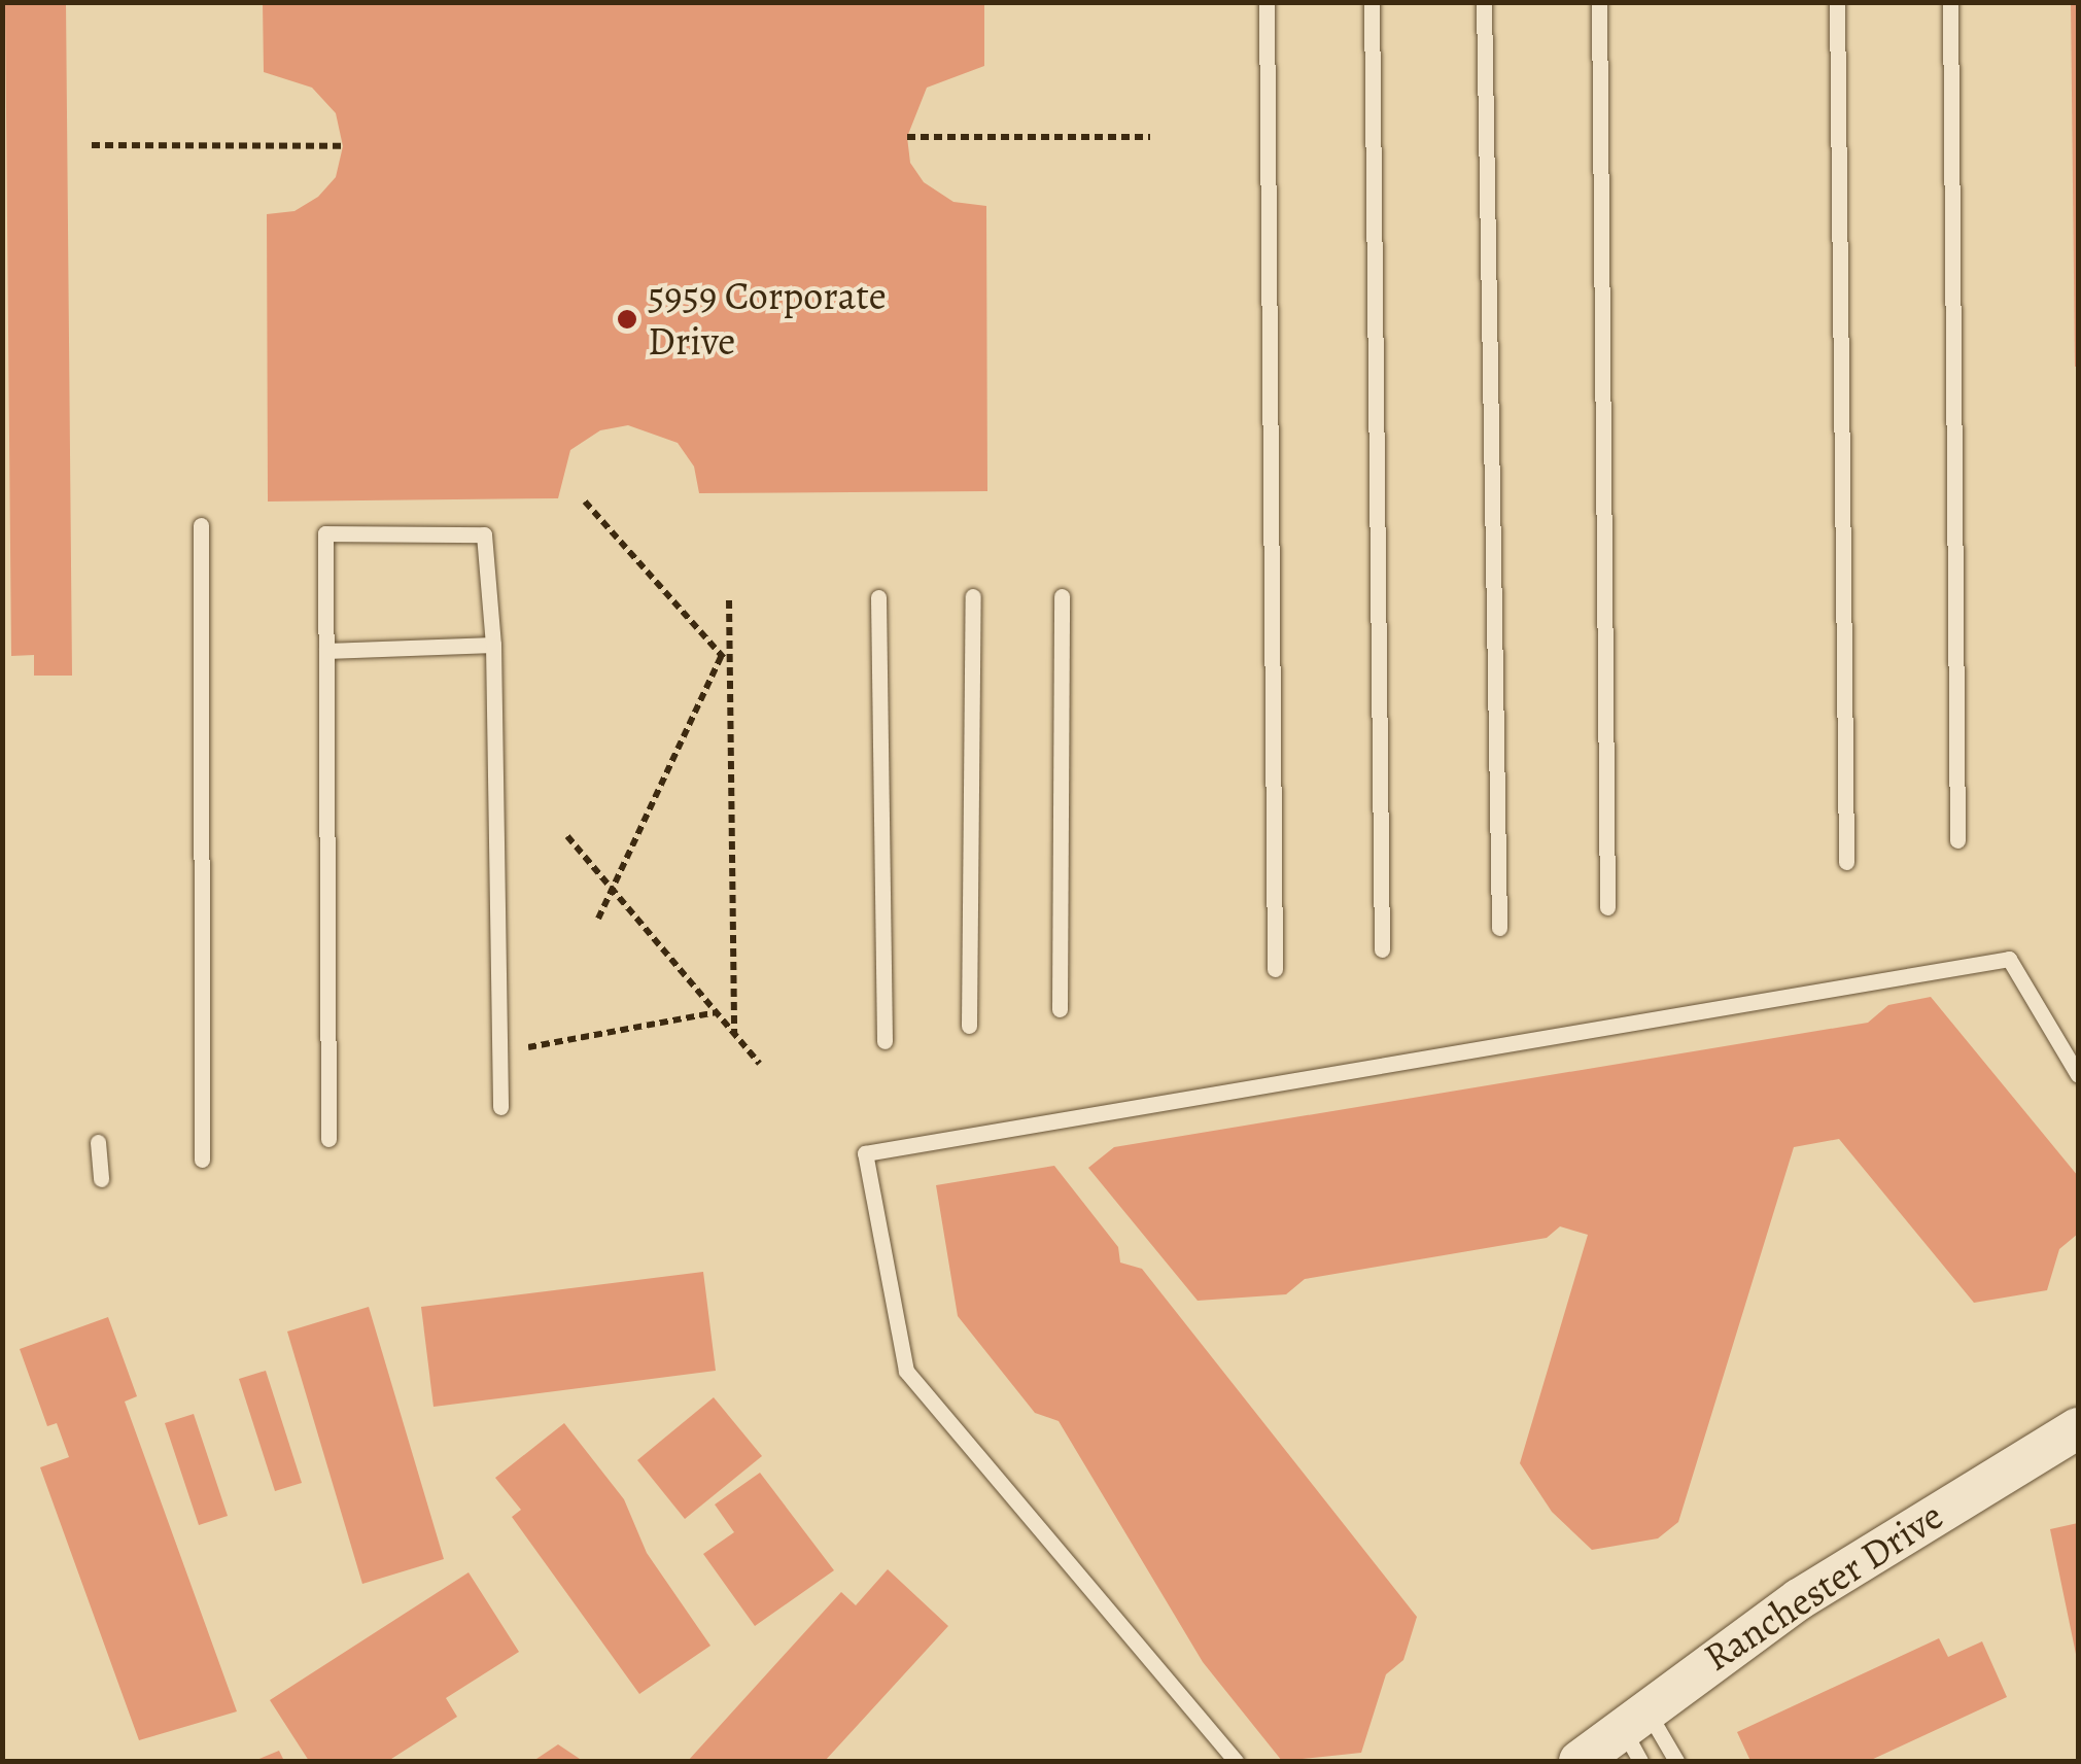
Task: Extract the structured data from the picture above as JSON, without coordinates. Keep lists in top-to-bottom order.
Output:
{
  "streets": {
    "street": ["Ranchester Drive"]
  },
  "places": ["5959 Corporate Drive"]
}
